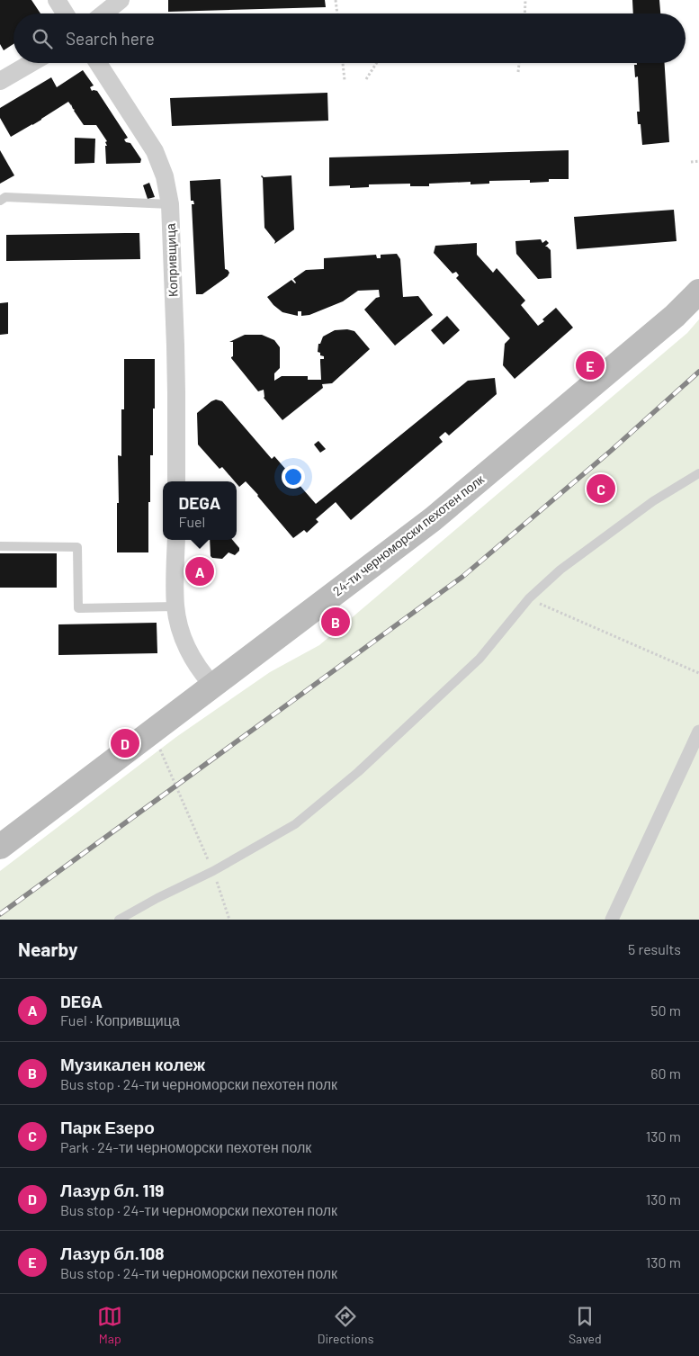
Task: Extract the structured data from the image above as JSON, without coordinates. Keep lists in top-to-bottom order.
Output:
{
  "streets": {
    "main road": ["24-ти черноморски пехотен полк"],
    "street": ["Копривщица"]
  },
  "page": {
    "search": "Search here",
    "pins": [
      "E",
      "C",
      "A",
      "B",
      "D"
    ],
    "popup": ["DEGA", "Fuel"],
    "heading": ["Nearby", "5 results"],
    "list": [
      {
        "mark": "A",
        "name": "DEGA",
        "note": "Fuel · Копривщица",
        "value": "50 m"
      },
      {
        "mark": "B",
        "name": "Музикален колеж",
        "note": "Bus stop · 24-ти черноморски пехотен полк",
        "value": "60 m"
      },
      {
        "mark": "C",
        "name": "Парк Езеро",
        "note": "Park · 24-ти черноморски пехотен полк",
        "value": "130 m"
      },
      {
        "mark": "D",
        "name": "Лазур бл. 119",
        "note": "Bus stop · 24-ти черноморски пехотен полк",
        "value": "130 m"
      },
      {
        "mark": "E",
        "name": "Лазур бл.108",
        "note": "Bus stop · 24-ти черноморски пехотен полк",
        "value": "130 m"
      }
    ],
    "nav": ["Map", "Directions", "Saved"]
  }
}
